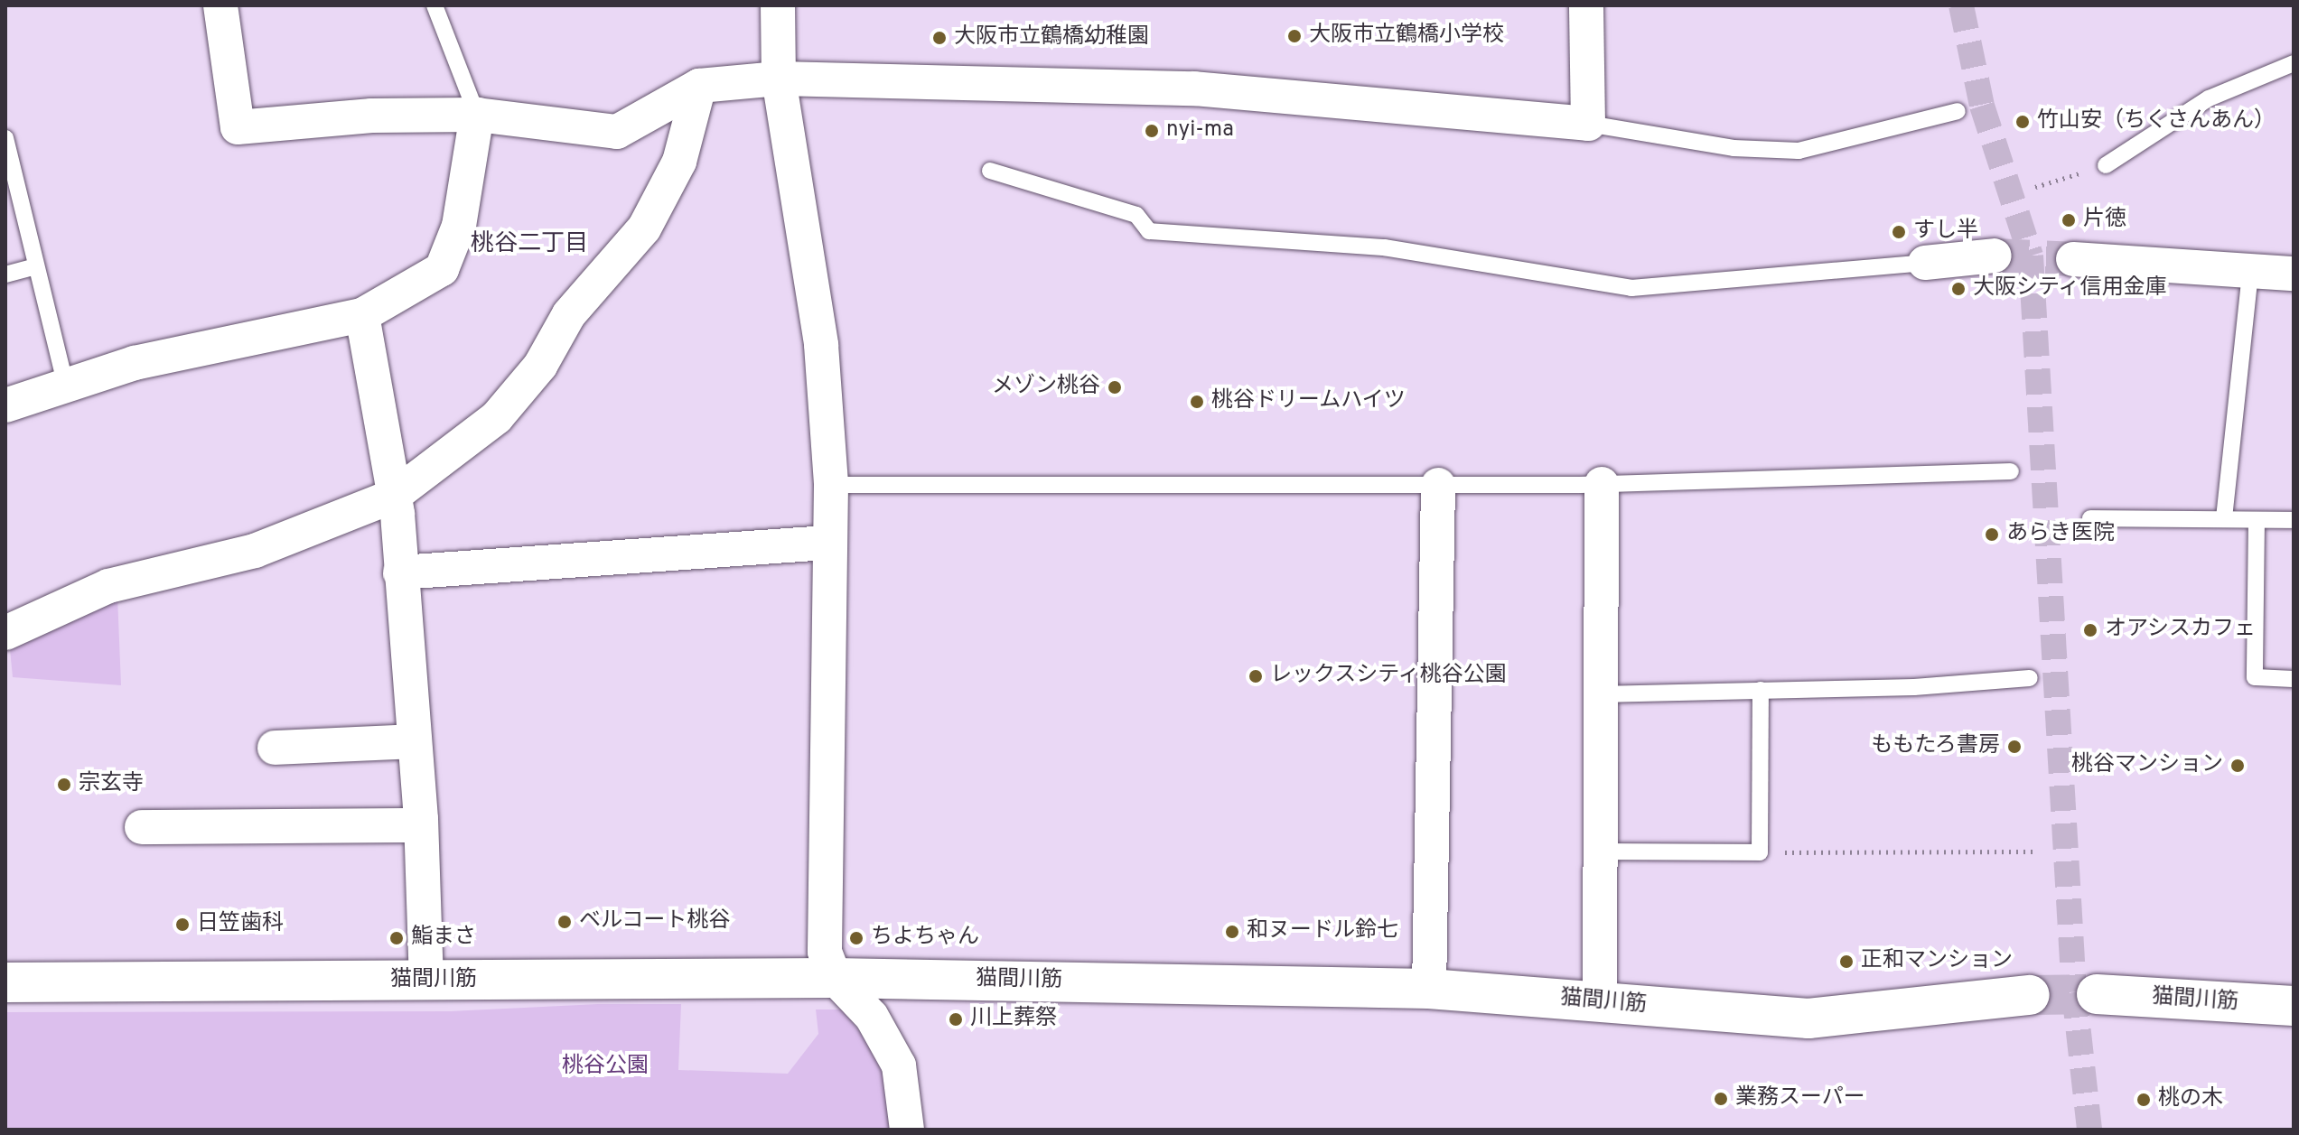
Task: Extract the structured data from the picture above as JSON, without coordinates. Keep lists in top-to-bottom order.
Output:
{
  "streets": {
    "street": ["猫間川筋"]
  },
  "districts": ["桃谷二丁目"],
  "parks": ["桃谷公園"],
  "places": [
    "大阪市立鶴橋小学校",
    "大阪市立鶴橋幼稚園",
    "竹山安（ちくさんあん）",
    "nyi-ma",
    "片徳",
    "すし半",
    "大阪シティ信用金庫",
    "メゾン桃谷",
    "桃谷ドリームハイツ",
    "あらき医院",
    "オアシスカフェ",
    "レックスシティ桃谷公園",
    "ももたろ書房",
    "桃谷マンション",
    "宗玄寺",
    "ベルコート桃谷",
    "日笠歯科",
    "和ヌードル鈴七",
    "鮨まさ",
    "ちよちゃん",
    "正和マンション",
    "川上葬祭",
    "業務スーパー",
    "桃の木"
  ]
}
